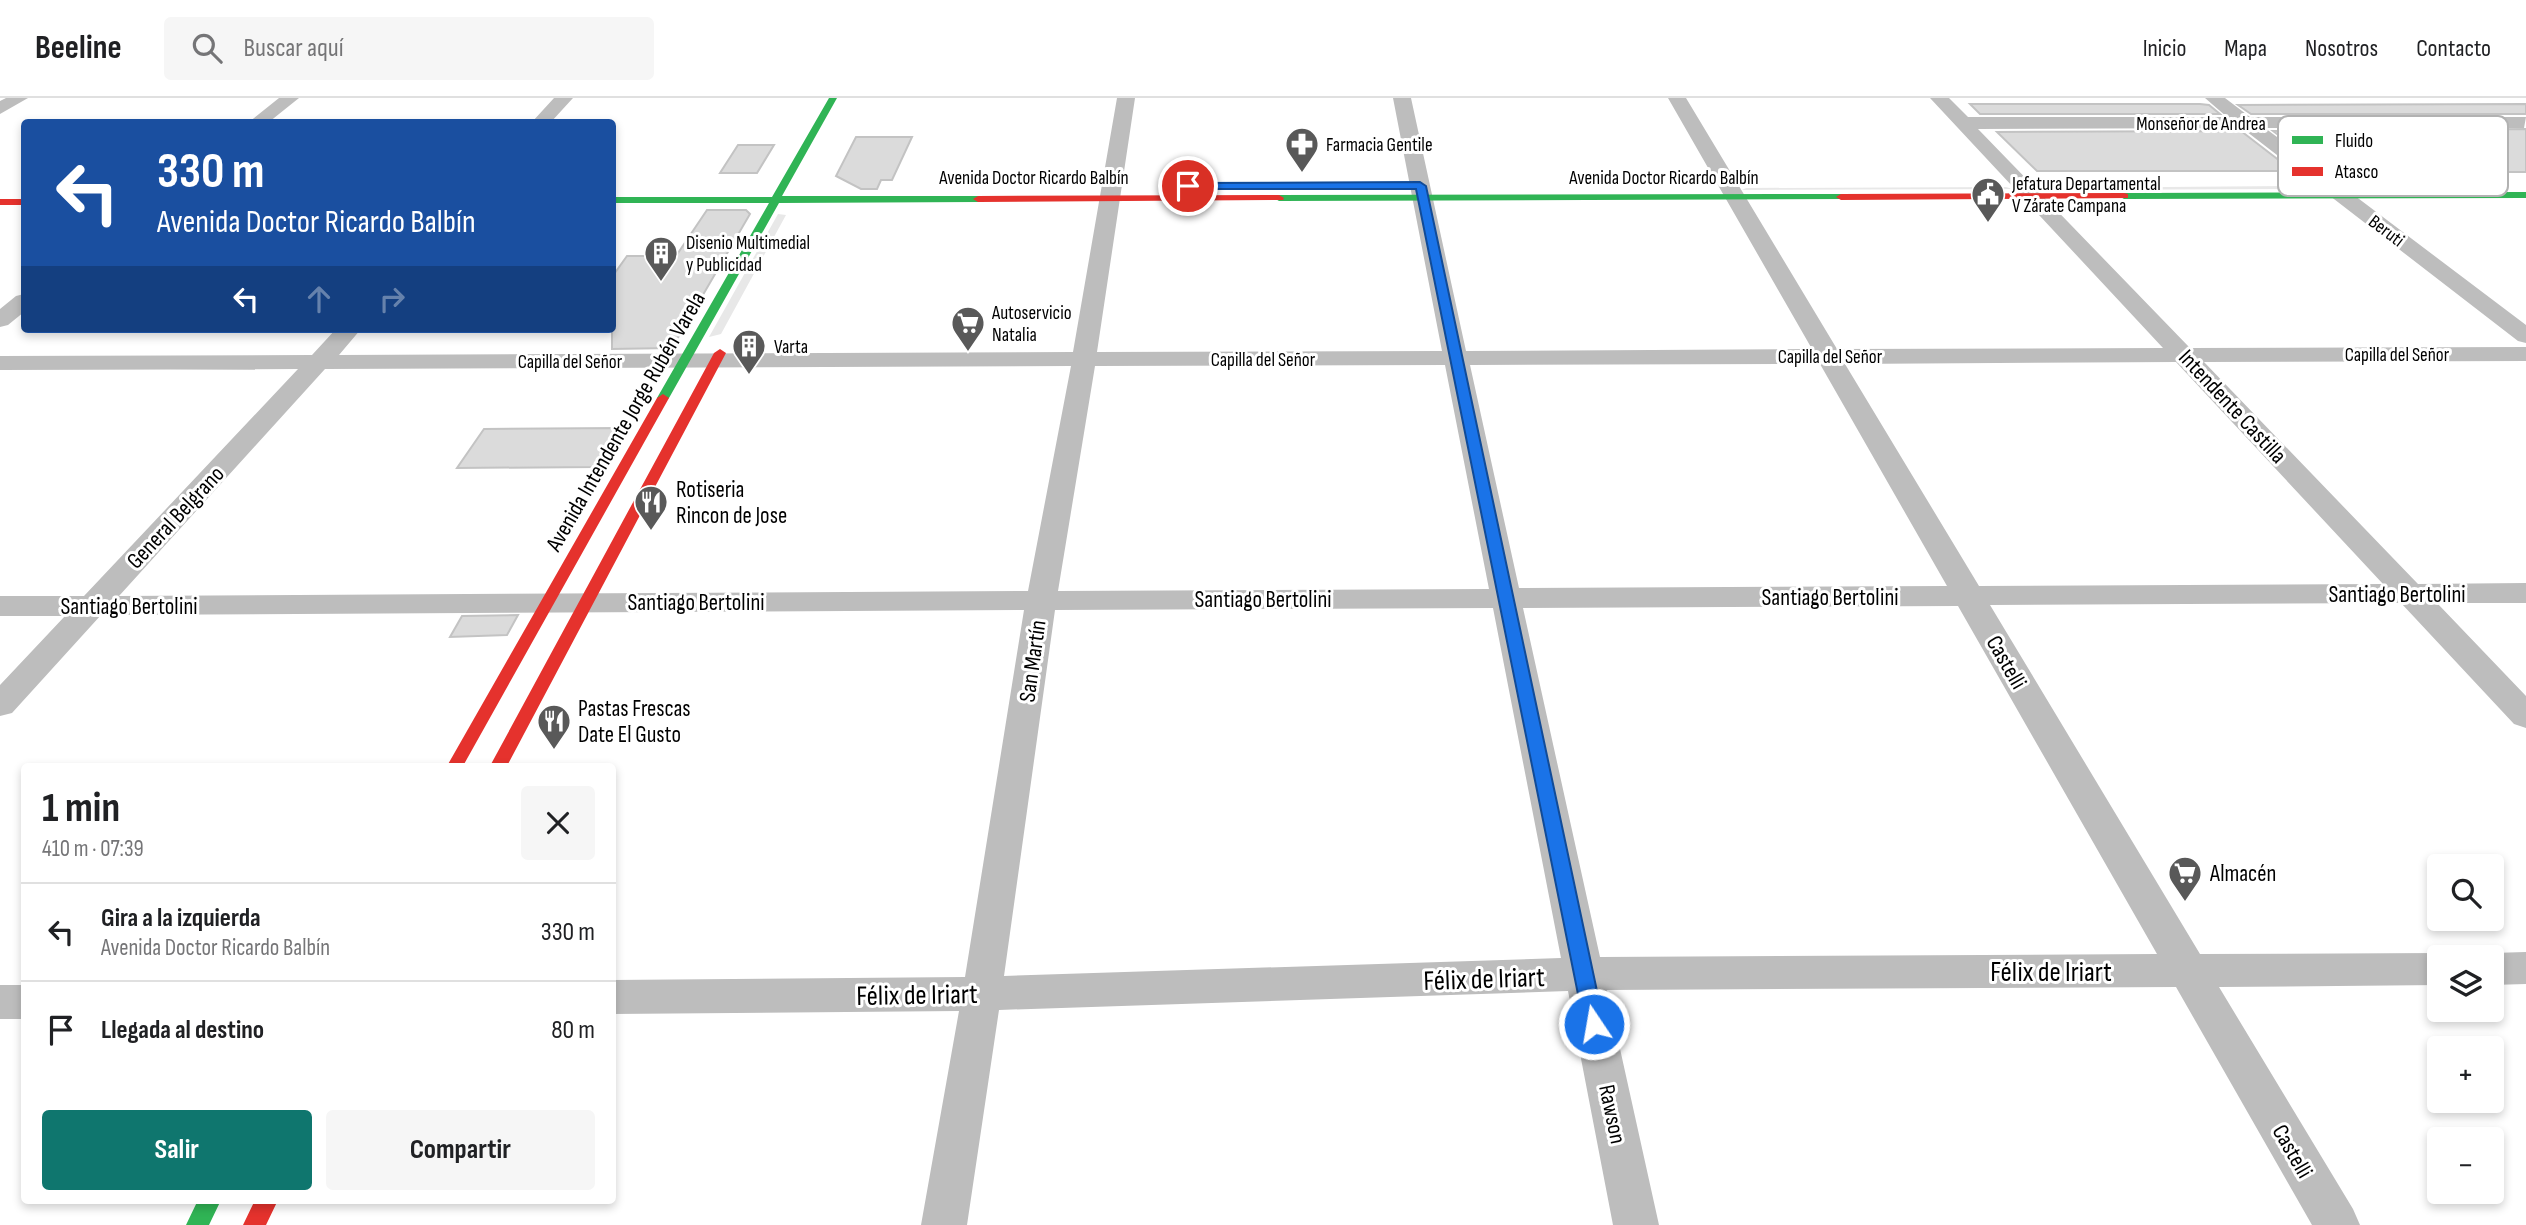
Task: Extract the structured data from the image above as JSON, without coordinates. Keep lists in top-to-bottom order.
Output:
{
  "streets": {
    "main road": ["Avenida Doctor Ricardo Balbín", "Avenida Intendente Jorge Rubén Varela"],
    "street": [
      "Monseñor de Andrea",
      "Beruti",
      "Capilla del Señor",
      "Intendente Castilla",
      "General Belgrano",
      "Santiago Bertolini",
      "San Martín",
      "Castelli",
      "Félix de Iriart",
      "Rawson"
    ]
  },
  "crossings": [
    ["Monseñor de Andrea", "Beruti"],
    ["Monseñor de Andrea", "Intendente Castilla"],
    ["Avenida Doctor Ricardo Balbín", "Intendente Castilla"],
    ["Avenida Doctor Ricardo Balbín", "Avenida Intendente Jorge Rubén Varela"],
    ["Avenida Doctor Ricardo Balbín", "San Martín"],
    ["Avenida Doctor Ricardo Balbín", "Castelli"],
    ["Avenida Doctor Ricardo Balbín", "Rawson"],
    ["Capilla del Señor", "Intendente Castilla"],
    ["Capilla del Señor", "Avenida Intendente Jorge Rubén Varela"],
    ["Capilla del Señor", "General Belgrano"],
    ["Capilla del Señor", "San Martín"],
    ["Capilla del Señor", "Castelli"],
    ["Capilla del Señor", "Rawson"],
    ["Intendente Castilla", "Santiago Bertolini"],
    ["Avenida Intendente Jorge Rubén Varela", "Santiago Bertolini"],
    ["General Belgrano", "Santiago Bertolini"],
    ["Santiago Bertolini", "San Martín"],
    ["Santiago Bertolini", "Castelli"],
    ["Santiago Bertolini", "Rawson"],
    ["San Martín", "Félix de Iriart"],
    ["Castelli", "Félix de Iriart"],
    ["Félix de Iriart", "Rawson"]
  ],
  "places": {
    "pharmacy": ["Farmacia Gentile"],
    "public building": ["Jefatura Departamental V Zárate Campana"],
    "building": ["Disenio Multimedial y Publicidad", "Varta"],
    "supermarket": ["Autoservicio Natalia", "Almacén"],
    "restaurant": ["Rotiseria Rincon de Jose", "Pastas Frescas Date El Gusto"]
  },
  "legend": ["Fluido", "Atasco"],
  "page": {
    "header": "Beeline",
    "search": "Buscar aquí",
    "nav": [
      "Inicio",
      "Mapa",
      "Nosotros",
      "Contacto"
    ],
    "turn": ["330 m", "Avenida Doctor Ricardo Balbín"],
    "heading": ["1 min", "410 m · 07:39"],
    "map_buttons": ["+", "−"],
    "list": [
      {
        "name": "Gira a la izquierda",
        "note": "Avenida Doctor Ricardo Balbín",
        "value": "330 m"
      },
      {
        "name": "Llegada al destino",
        "value": "80 m"
      }
    ],
    "buttons": ["Salir", "Compartir"]
  }
}
